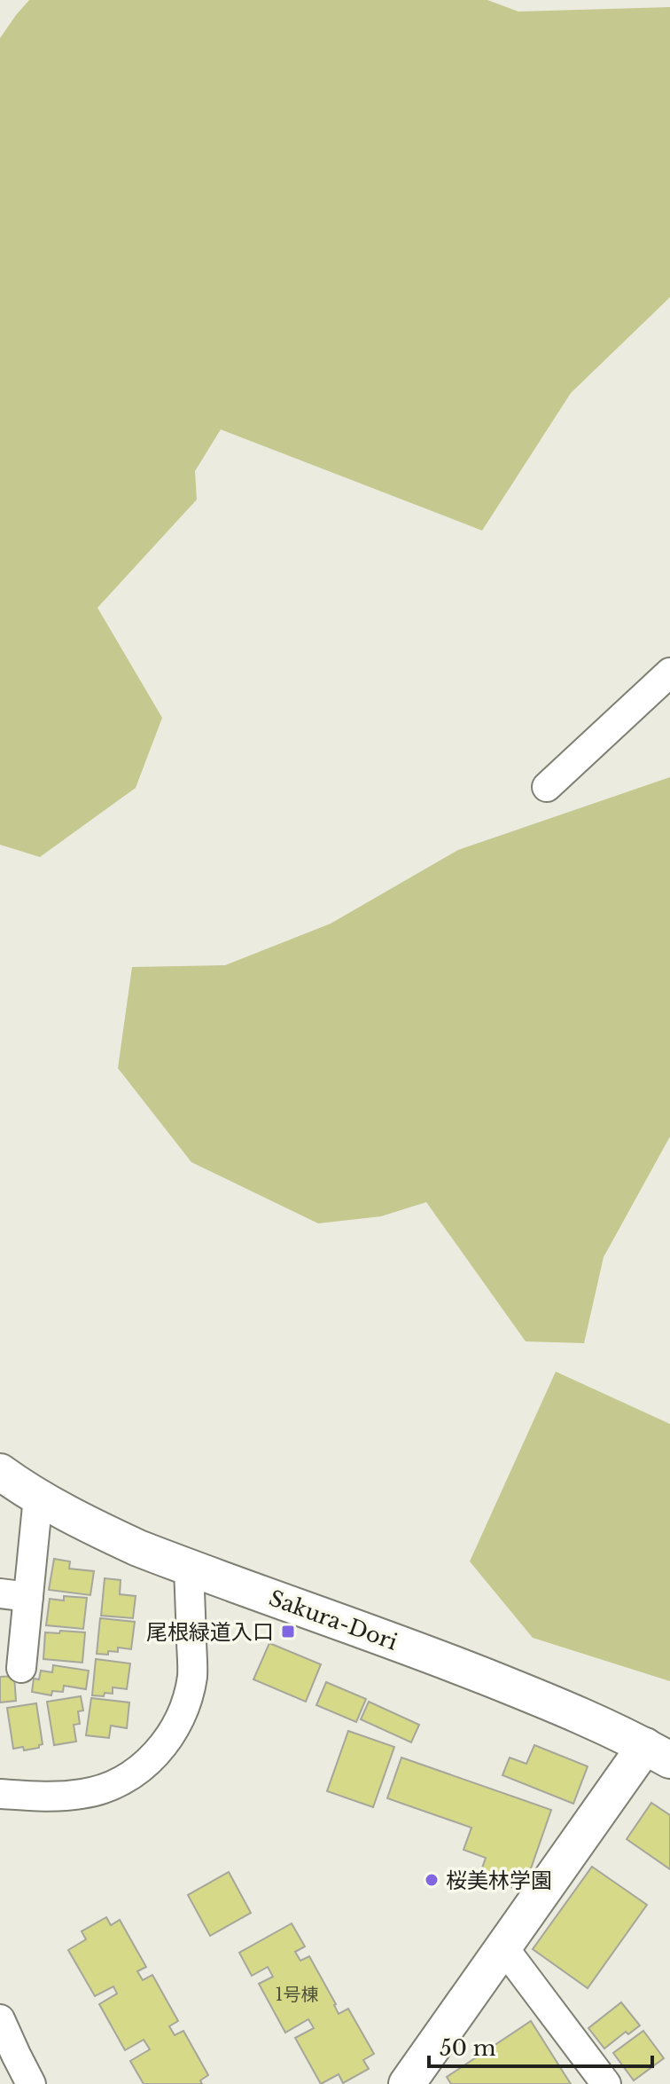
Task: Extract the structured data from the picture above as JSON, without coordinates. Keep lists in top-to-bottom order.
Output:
{
  "streets": {
    "street": ["Sakura-Dori"]
  },
  "places": {
    "transit": ["尾根緑道入口"],
    "other": ["桜美林学園"]
  },
  "house_numbers": ["1号棟"],
  "scale_bar": "50 m"
}
